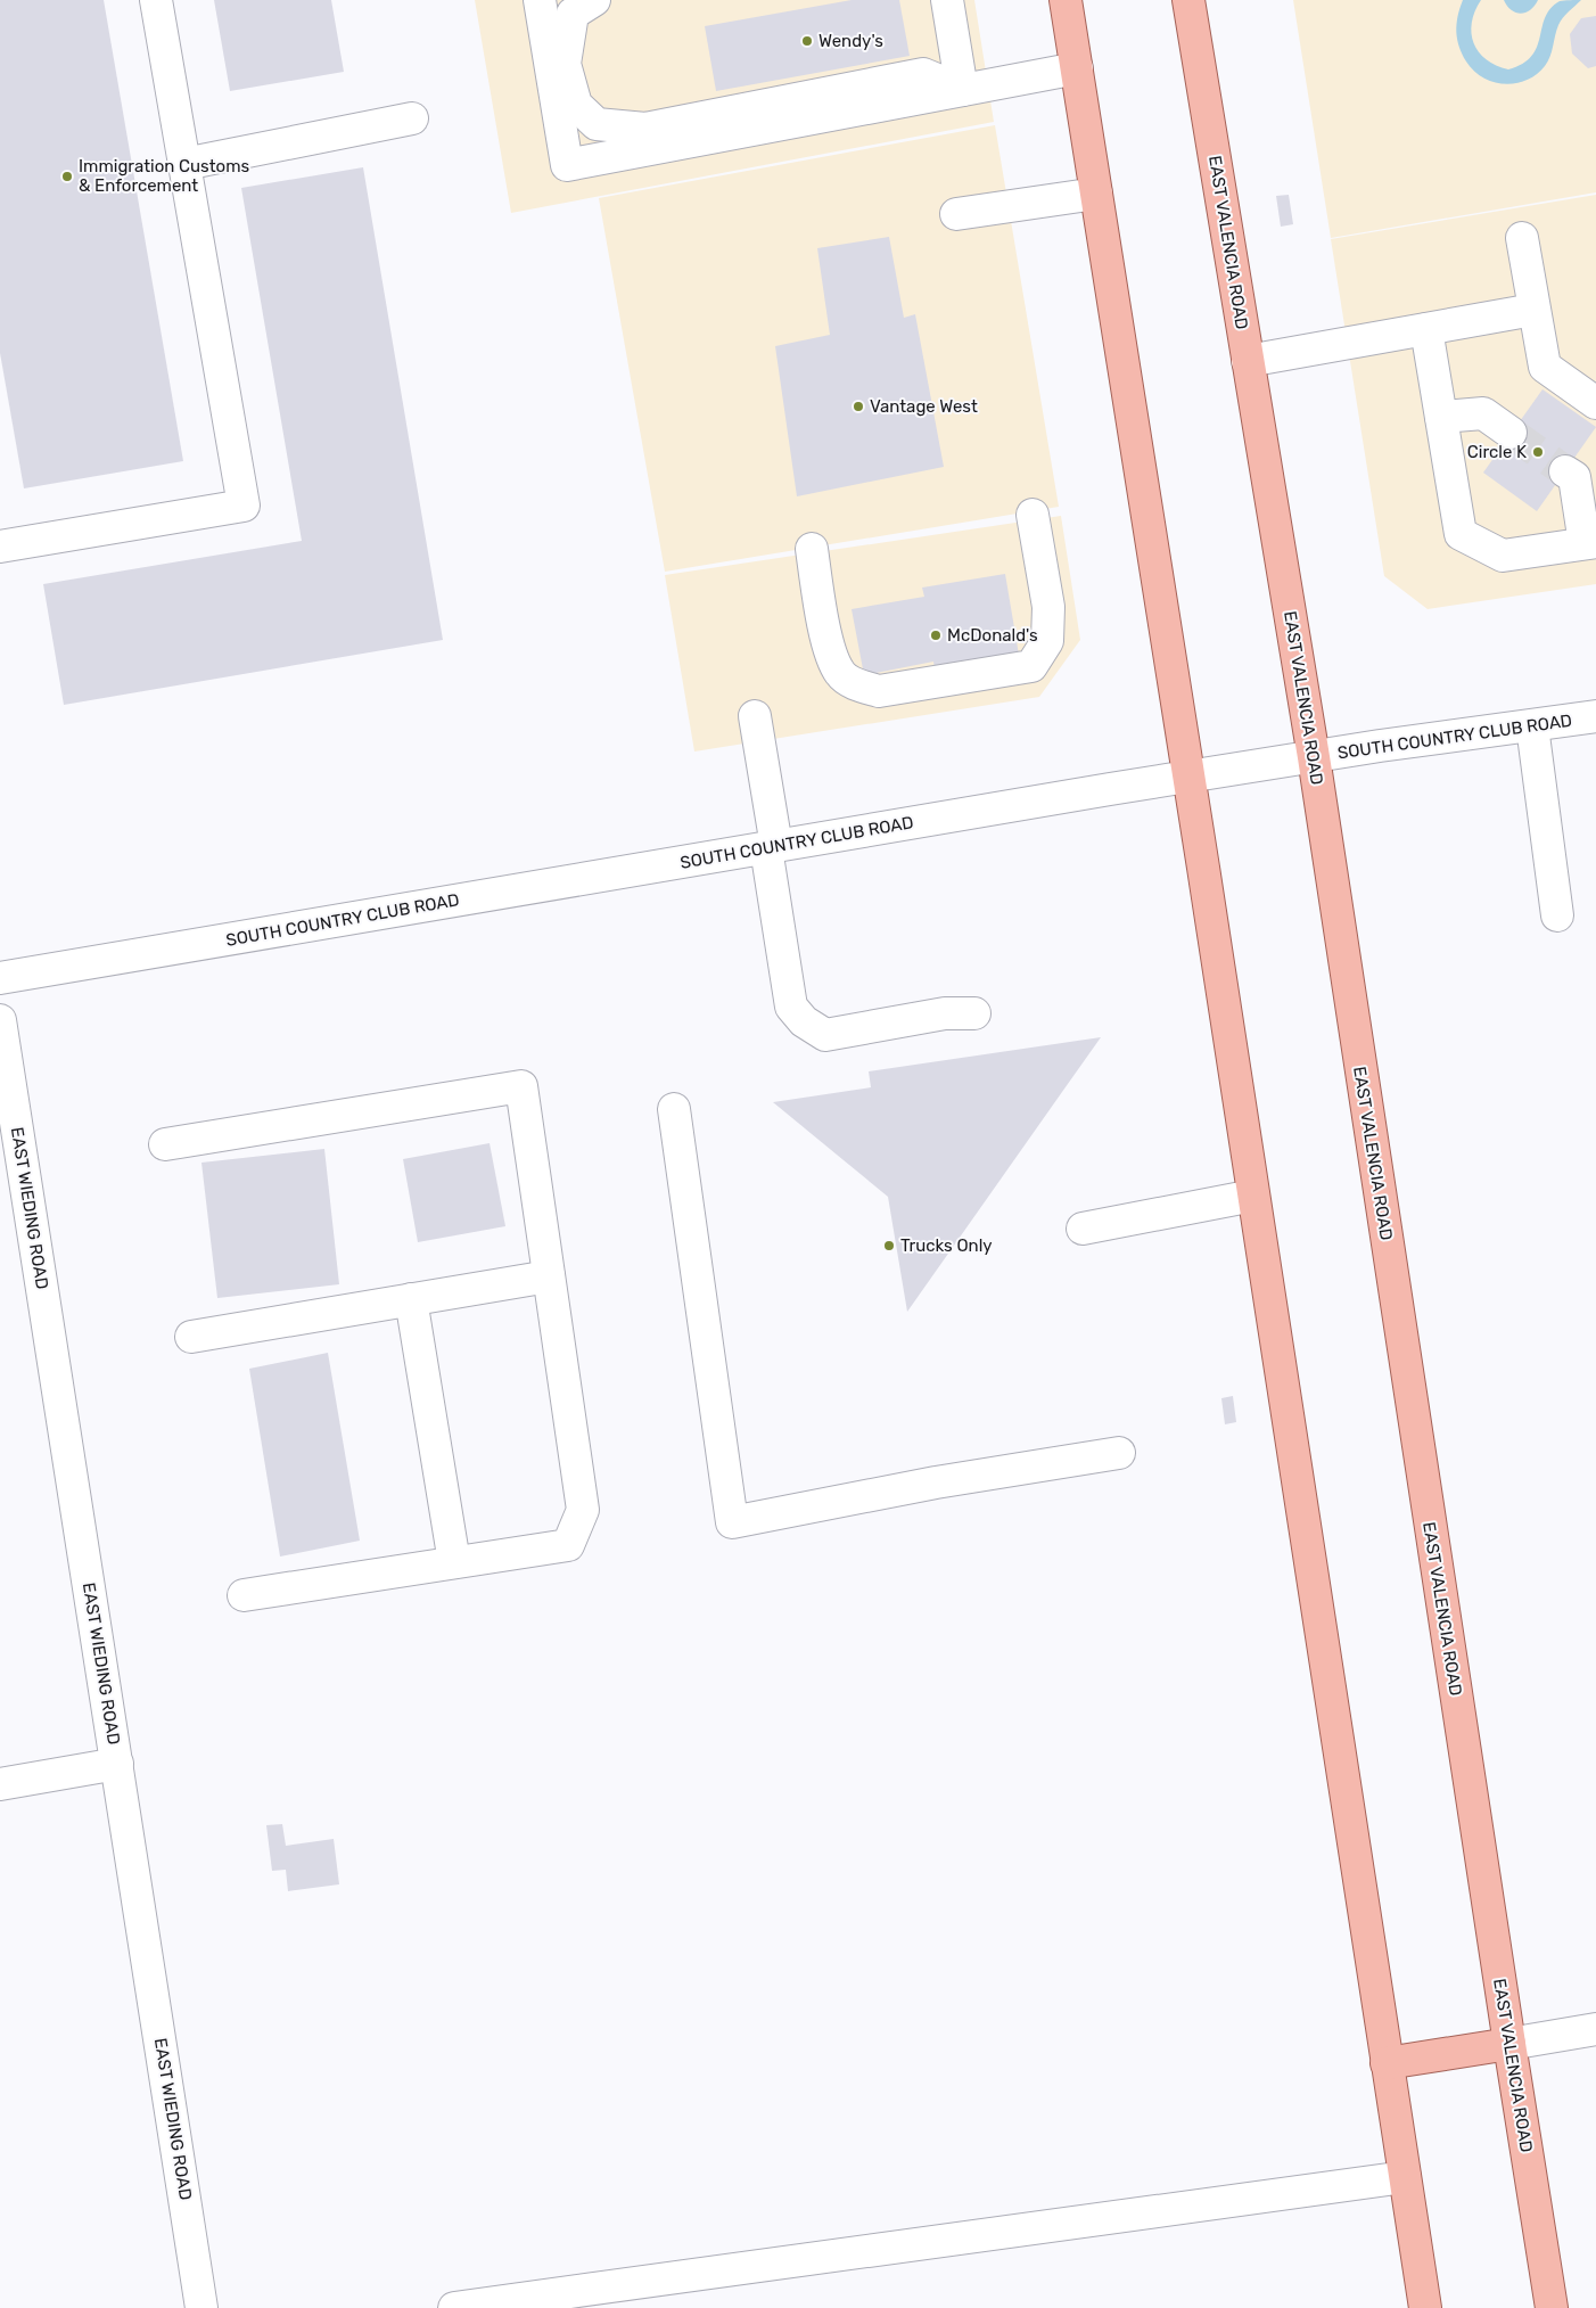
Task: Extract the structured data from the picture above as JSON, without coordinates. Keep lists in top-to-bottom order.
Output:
{
  "streets": {
    "main road": ["EAST VALENCIA ROAD"],
    "street": ["SOUTH COUNTRY CLUB ROAD", "EAST WIEDING ROAD"]
  },
  "crossings": [
    ["EAST VALENCIA ROAD", "SOUTH COUNTRY CLUB ROAD"]
  ],
  "places": [
    "Wendy's",
    "Immigration Customs & Enforcement",
    "Vantage West",
    "Circle K",
    "McDonald's",
    "Trucks Only"
  ]
}
